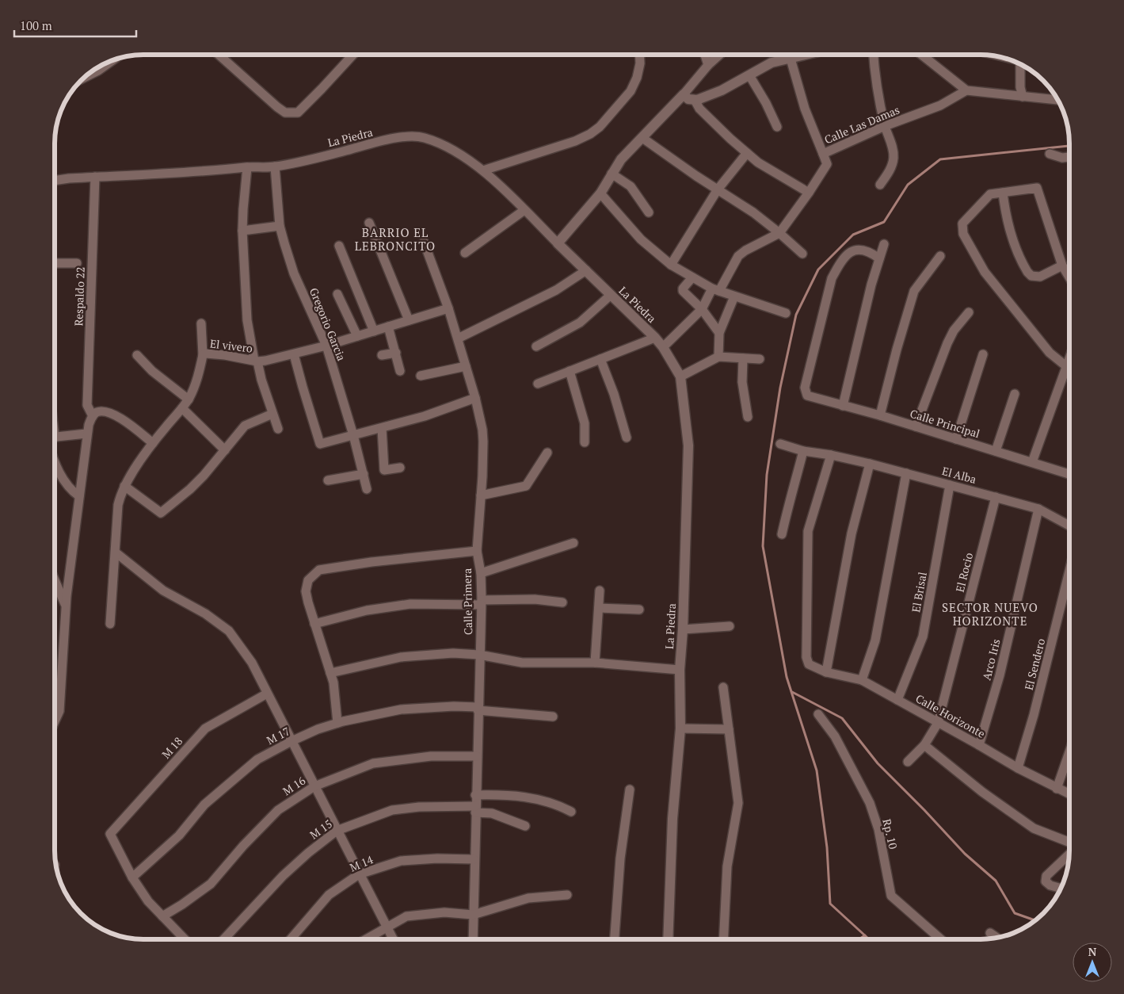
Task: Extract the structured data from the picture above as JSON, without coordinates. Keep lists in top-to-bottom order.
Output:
{
  "streets": {
    "street": [
      "Calle Las Damas",
      "La Piedra",
      "Respaldo 22",
      "Gregorio Garcia",
      "El vivero",
      "Calle Principal",
      "El Alba",
      "El Rocio",
      "El Brisal",
      "Calle Primera",
      "Arco Iris",
      "El Sendero",
      "Calle Horizonte",
      "M 17",
      "M 18",
      "M 16",
      "M 15",
      "Rp. 10",
      "M 14"
    ]
  },
  "crossings": [
    ["Calle Las Damas", "La Piedra"],
    ["La Piedra", "Respaldo 22"],
    ["La Piedra", "Gregorio Garcia"],
    ["Gregorio Garcia", "El vivero"],
    ["El vivero", "Calle Primera"],
    ["El Alba", "El Rocio"],
    ["El Alba", "El Brisal"],
    ["El Alba", "Arco Iris"],
    ["El Alba", "Calle Horizonte"],
    ["El Rocio", "Calle Horizonte"],
    ["El Brisal", "Calle Horizonte"],
    ["Calle Primera", "M 17"],
    ["Calle Primera", "M 16"],
    ["Calle Primera", "M 15"],
    ["Calle Primera", "M 14"],
    ["Arco Iris", "Calle Horizonte"],
    ["El Sendero", "Calle Horizonte"],
    ["M 17", "M 18"]
  ],
  "districts": ["BARRIO EL LEBRONCITO", "SECTOR NUEVO HORIZONTE"],
  "scale_bar": "100 m",
  "north": "top"
}
